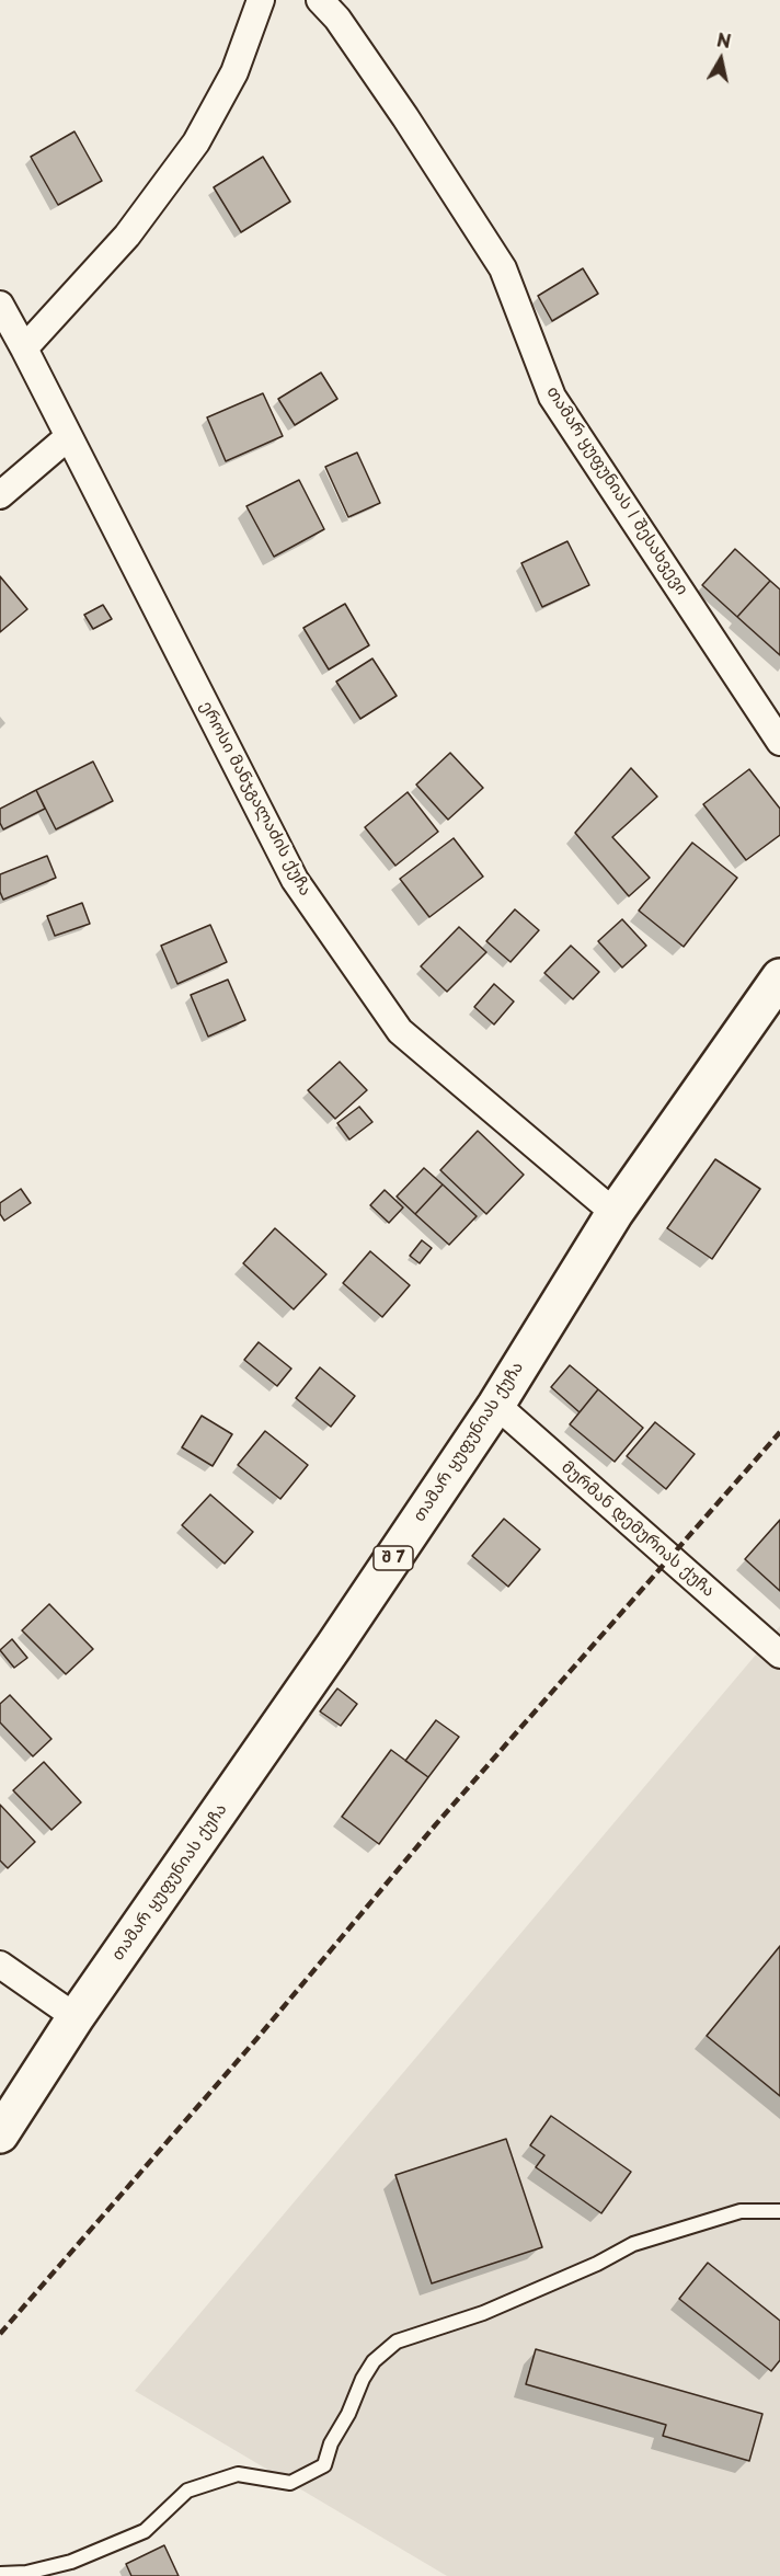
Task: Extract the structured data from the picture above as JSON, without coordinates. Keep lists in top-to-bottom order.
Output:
{
  "streets": {
    "main road": ["თამარ ყუფუნიას ქუჩა", "შ 7"],
    "street": ["თამარ ყუფუნიას I შესახვევი", "ეროსი მანჯგალაძის ქუჩა", "მურმან დემურიას ქუჩა"]
  },
  "crossings": [
    ["ეროსი მანჯგალაძის ქუჩა", "თამარ ყუფუნიას ქუჩა"],
    ["თამარ ყუფუნიას ქუჩა", "მურმან დემურიას ქუჩა"]
  ],
  "north": "top"
}
